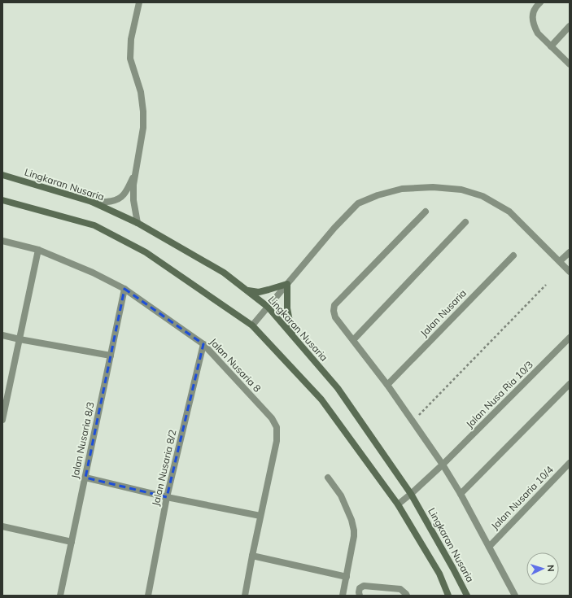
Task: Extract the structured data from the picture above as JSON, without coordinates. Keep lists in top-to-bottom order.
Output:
{
  "streets": {
    "main road": ["Lingkaran Nusaria"],
    "street": [
      "Jalan Nusaria",
      "Jalan Nusaria 8",
      "Jalan Nusa Ria 10/3",
      "Jalan Nusaria 8/3",
      "Jalan Nusaria 8/2",
      "Jalan Nusaria 10/4"
    ]
  },
  "crossings": [
    ["Lingkaran Nusaria", "Jalan Nusa Ria 10/3"],
    ["Jalan Nusaria 8", "Jalan Nusaria 8/3"],
    ["Jalan Nusaria 8", "Jalan Nusaria 8/2"]
  ],
  "north": "right"
}
